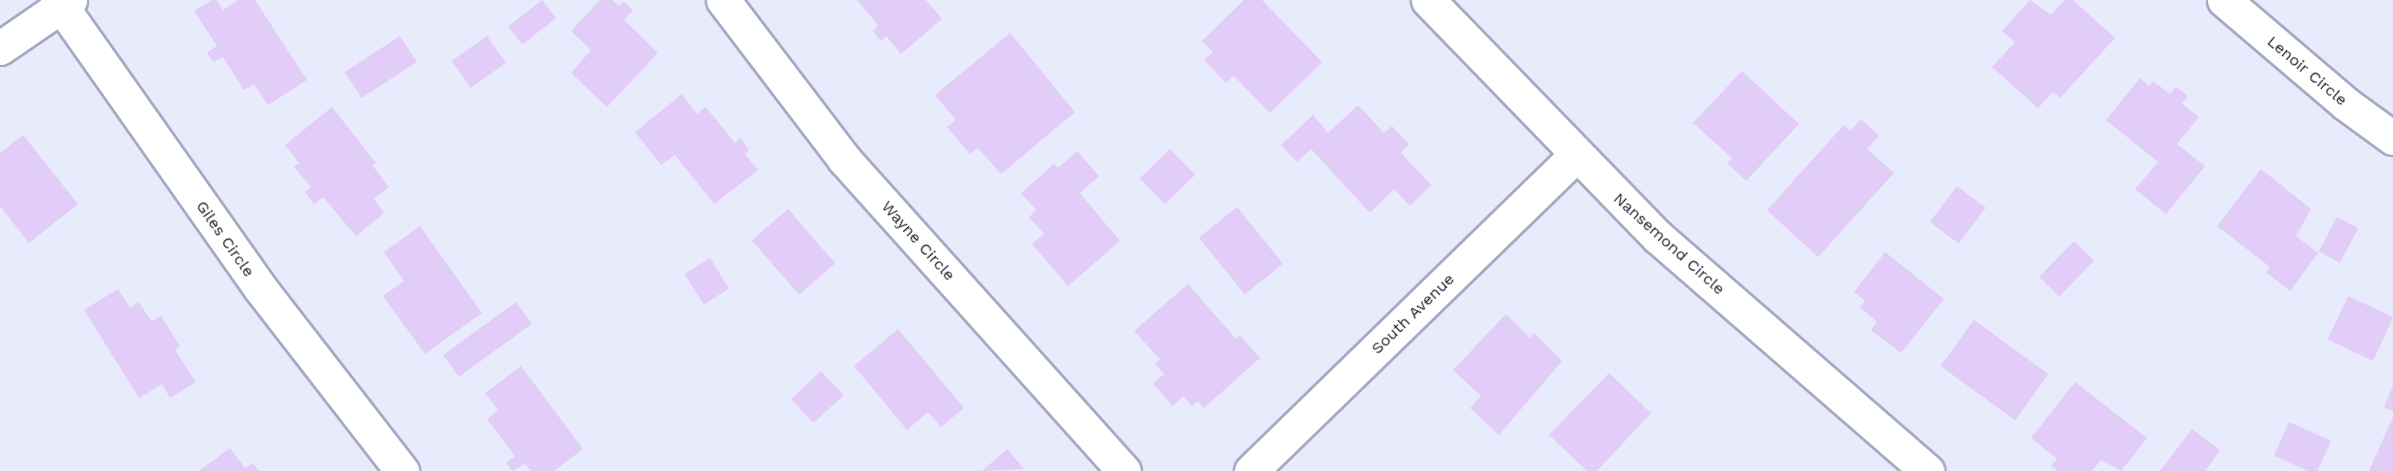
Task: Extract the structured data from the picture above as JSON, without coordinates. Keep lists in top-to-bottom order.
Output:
{
  "streets": {
    "street": [
      "Lenoir Circle",
      "Giles Circle",
      "Wayne Circle",
      "Nansemond Circle",
      "South Avenue"
    ]
  },
  "crossings": [
    ["Nansemond Circle", "South Avenue"]
  ]
}
